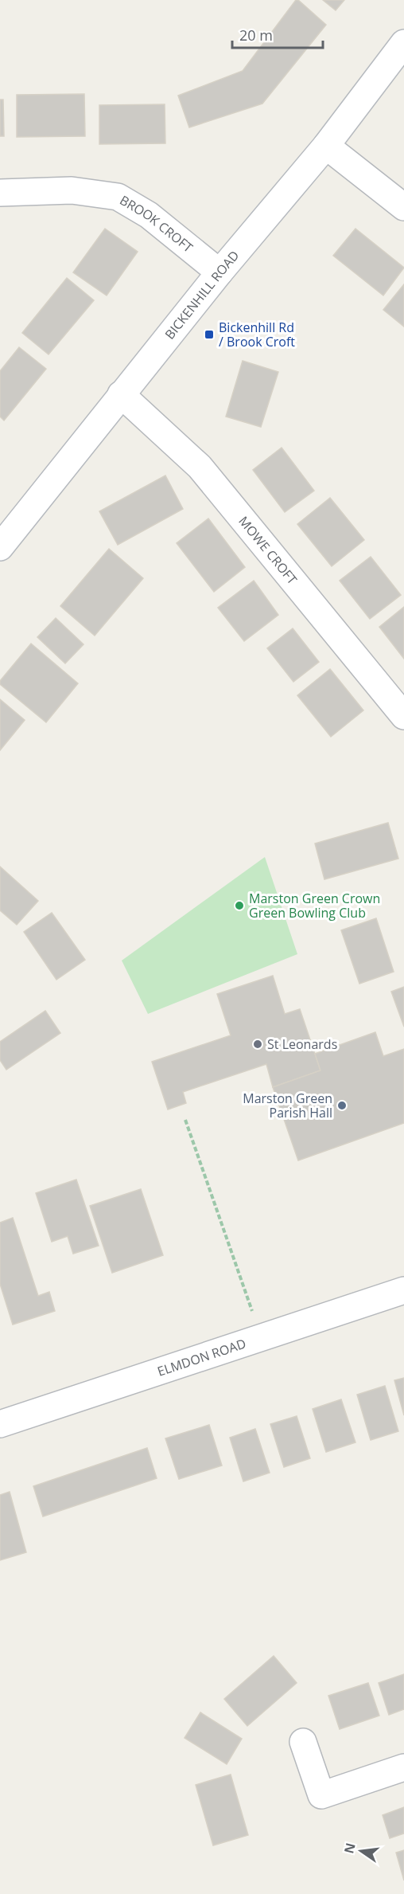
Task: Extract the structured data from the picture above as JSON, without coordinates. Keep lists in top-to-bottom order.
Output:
{
  "streets": {
    "street": [
      "BROOK CROFT",
      "BICKENHILL ROAD",
      "MOWE CROFT",
      "ELMDON ROAD"
    ]
  },
  "crossings": [
    ["BROOK CROFT", "BICKENHILL ROAD"],
    ["BICKENHILL ROAD", "MOWE CROFT"]
  ],
  "places": {
    "transit": ["Bickenhill Rd / Brook Croft"],
    "other": ["Marston Green Crown Green Bowling Club", "St Leonards", "Marston Green Parish Hall"]
  },
  "scale_bar": "20 m",
  "north": "left"
}
